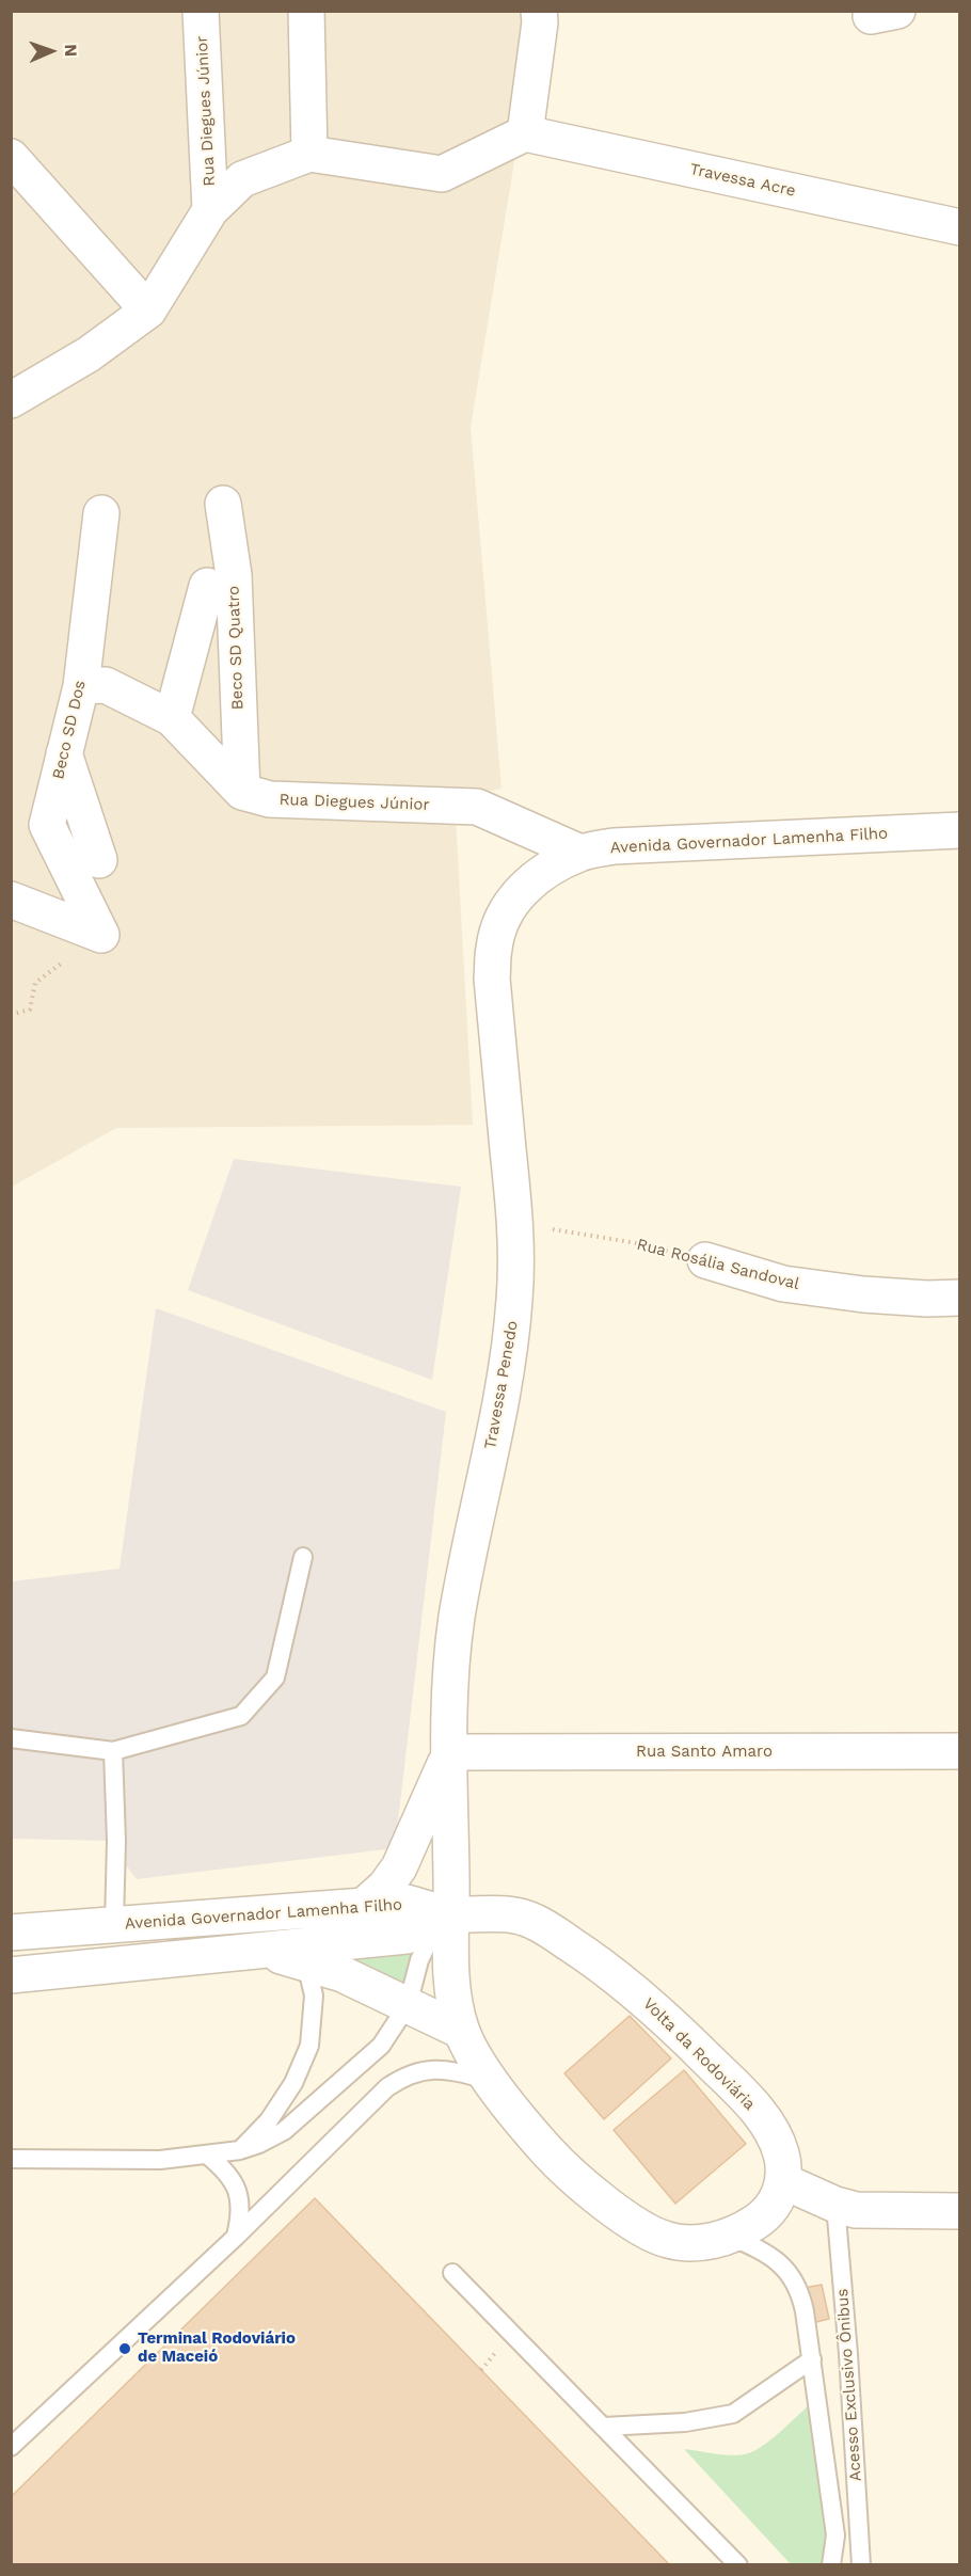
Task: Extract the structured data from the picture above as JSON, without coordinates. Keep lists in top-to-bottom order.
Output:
{
  "streets": {
    "street": [
      "Rua Diegues Júnior",
      "Travessa Acre",
      "Beco SD Quatro",
      "Beco SD Dos",
      "Avenida Governador Lamenha Filho",
      "Rua Rosália Sandoval",
      "Travessa Penedo",
      "Rua Santo Amaro",
      "Volta da Rodoviária"
    ],
    "lane": ["Acesso Exclusivo Ônibus"]
  },
  "crossings": [
    ["Rua Diegues Júnior", "Travessa Acre"],
    ["Rua Diegues Júnior", "Beco SD Quatro"],
    ["Rua Diegues Júnior", "Avenida Governador Lamenha Filho"],
    ["Avenida Governador Lamenha Filho", "Travessa Penedo"],
    ["Avenida Governador Lamenha Filho", "Volta da Rodoviária"],
    ["Rua Rosália Sandoval", "Travessa Penedo"],
    ["Travessa Penedo", "Rua Santo Amaro"],
    ["Travessa Penedo", "Volta da Rodoviária"]
  ],
  "places": ["Terminal Rodoviário de Maceió"],
  "north": "right"
}
